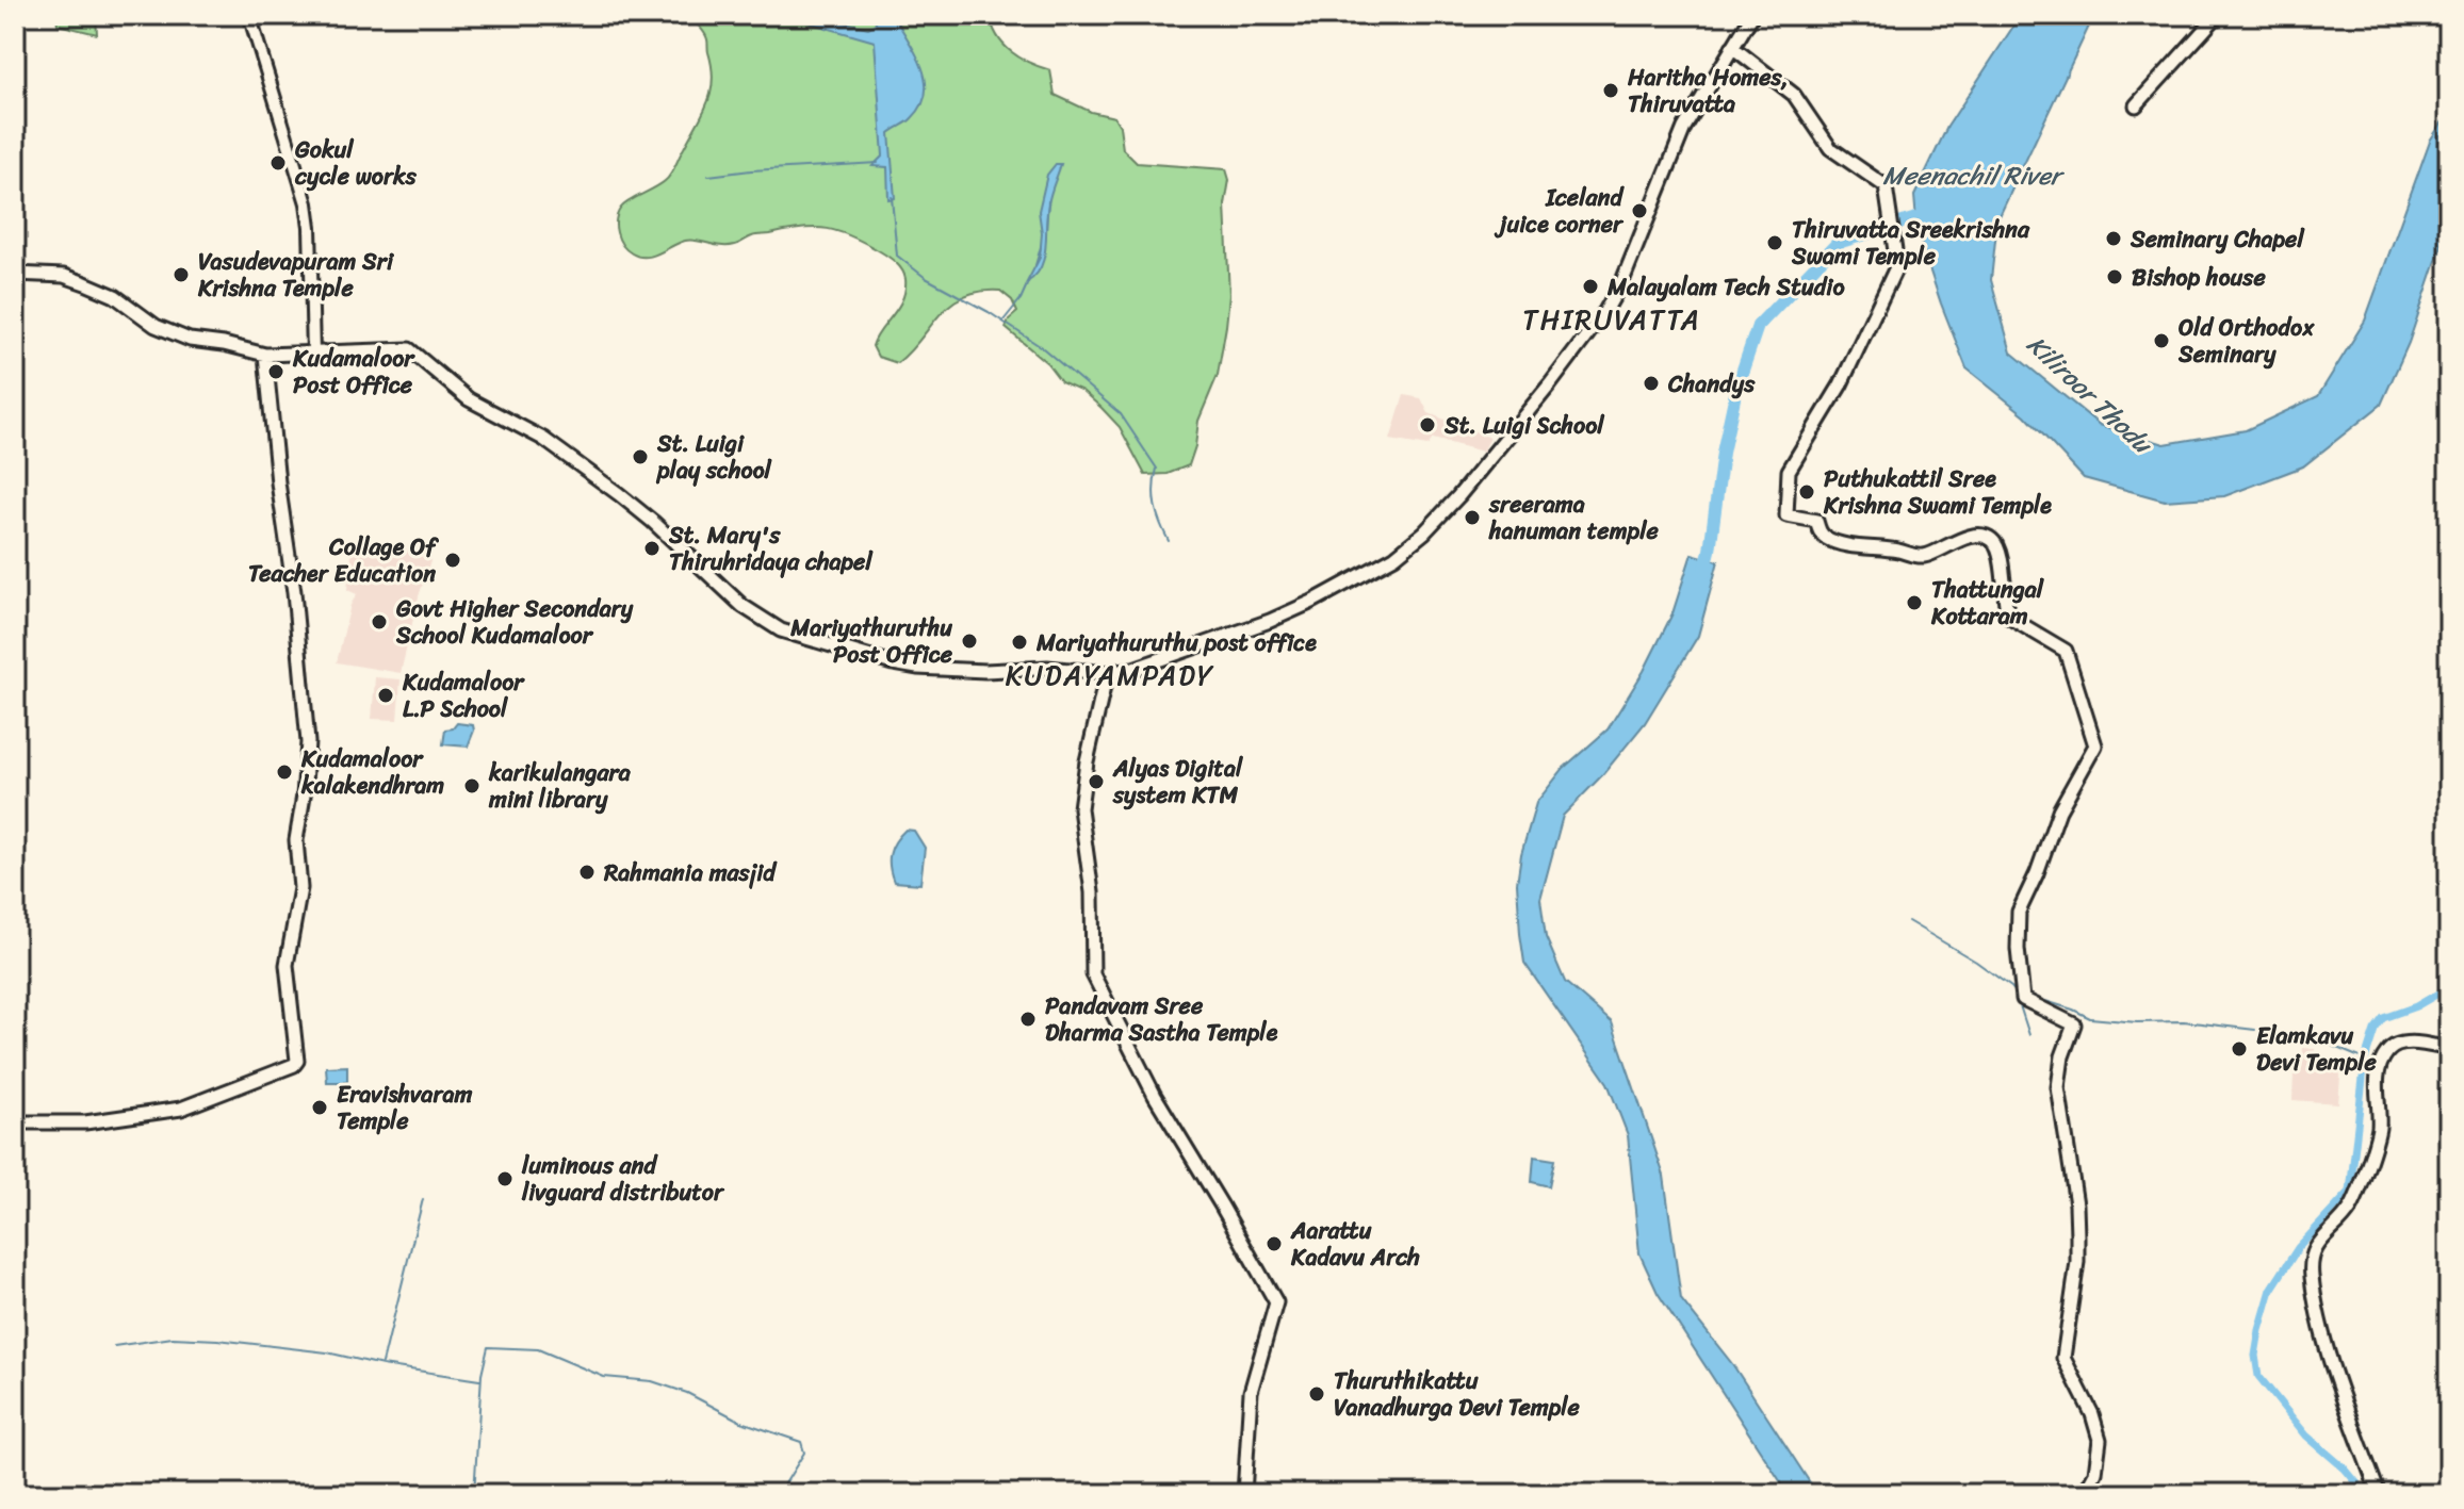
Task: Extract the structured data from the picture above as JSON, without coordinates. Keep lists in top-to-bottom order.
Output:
{
  "districts": ["THIRUVATTA", "KUDAYAMPADY"],
  "water": ["Meenachil River", "Kiliroor Thodu"],
  "places": [
    "Haritha Homes, Thiruvatta",
    "Gokul cycle works",
    "Iceland juice corner",
    "Seminary Chapel",
    "Thiruvatta Sreekrishna Swami Temple",
    "Vasudevapuram Sri Krishna Temple",
    "Bishop house",
    "Malayalam Tech Studio",
    "Old Orthodox Seminary",
    "Kudamaloor Post Office",
    "Chandys",
    "St. Luigi School",
    "St. Luigi play school",
    "Puthukattil Sree Krishna Swami Temple",
    "sreerama hanuman temple",
    "St. Mary's Thiruhridaya chapel",
    "Collage Of Teacher Education",
    "Thattungal Kottaram",
    "Govt Higher Secondary School Kudamaloor",
    "Mariyathuruthu Post Office",
    "Mariyathuruthu post office",
    "Kudamaloor L.P School",
    "Kudamaloor kalakendhram",
    "Alyas Digital system KTM",
    "karikulangara mini library",
    "Rahmania masjid",
    "Pandavam Sree Dharma Sastha Temple",
    "Elamkavu Devi Temple",
    "Eravishvaram Temple",
    "luminous and livguard distributor",
    "Aarattu Kadavu Arch",
    "Thuruthikattu Vanadhurga Devi Temple"
  ]
}
